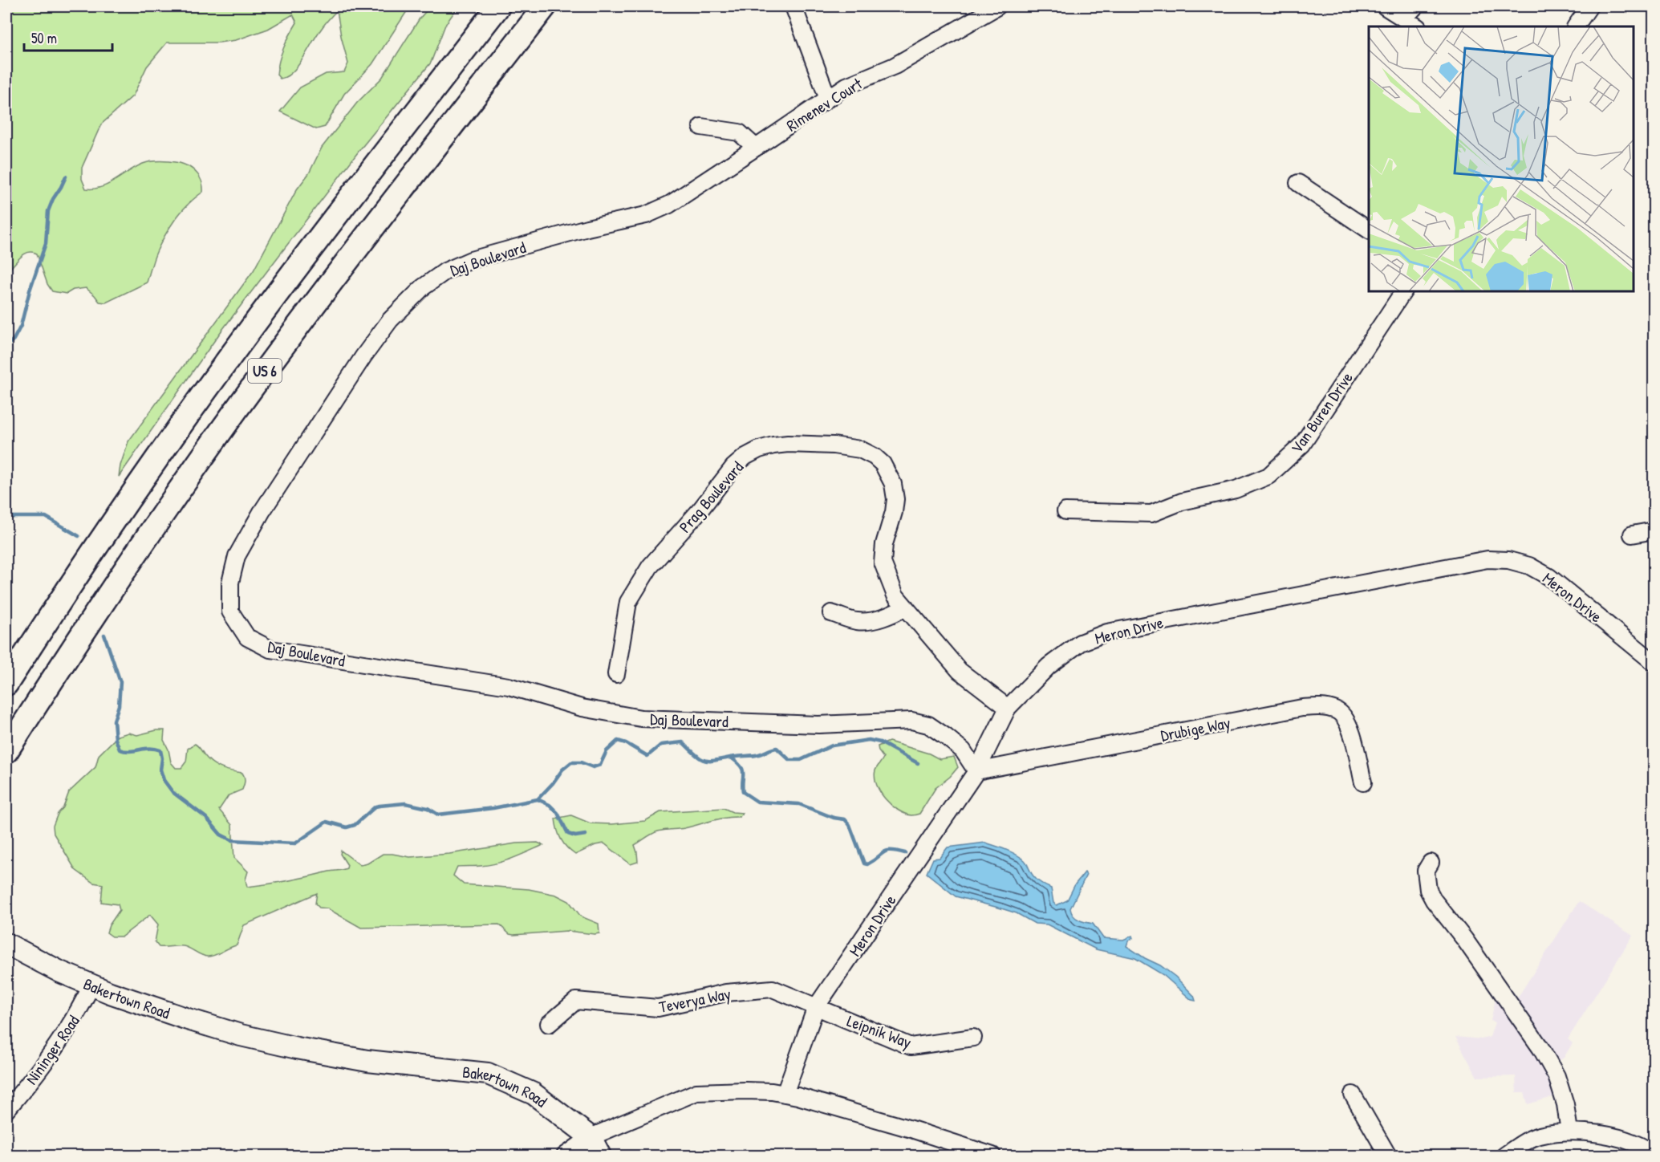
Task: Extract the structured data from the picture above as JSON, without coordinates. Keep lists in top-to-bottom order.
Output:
{
  "streets": {
    "highway": ["US 6"],
    "main road": ["Bakertown Road"],
    "street": [
      "Rimenev Court",
      "Daj Boulevard",
      "Van Buren Drive",
      "Prag Boulevard",
      "Meron Drive",
      "Drubige Way",
      "Teverya Way",
      "Leipnik Way",
      "Nininger Road"
    ]
  },
  "crossings": [
    ["Rimenev Court", "Daj Boulevard"],
    ["Daj Boulevard", "Meron Drive"],
    ["Daj Boulevard", "Drubige Way"],
    ["Prag Boulevard", "Meron Drive"],
    ["Meron Drive", "Drubige Way"],
    ["Meron Drive", "Teverya Way"],
    ["Meron Drive", "Leipnik Way"],
    ["Bakertown Road", "Nininger Road"],
    ["Teverya Way", "Leipnik Way"]
  ],
  "scale_bar": "50 m"
}
